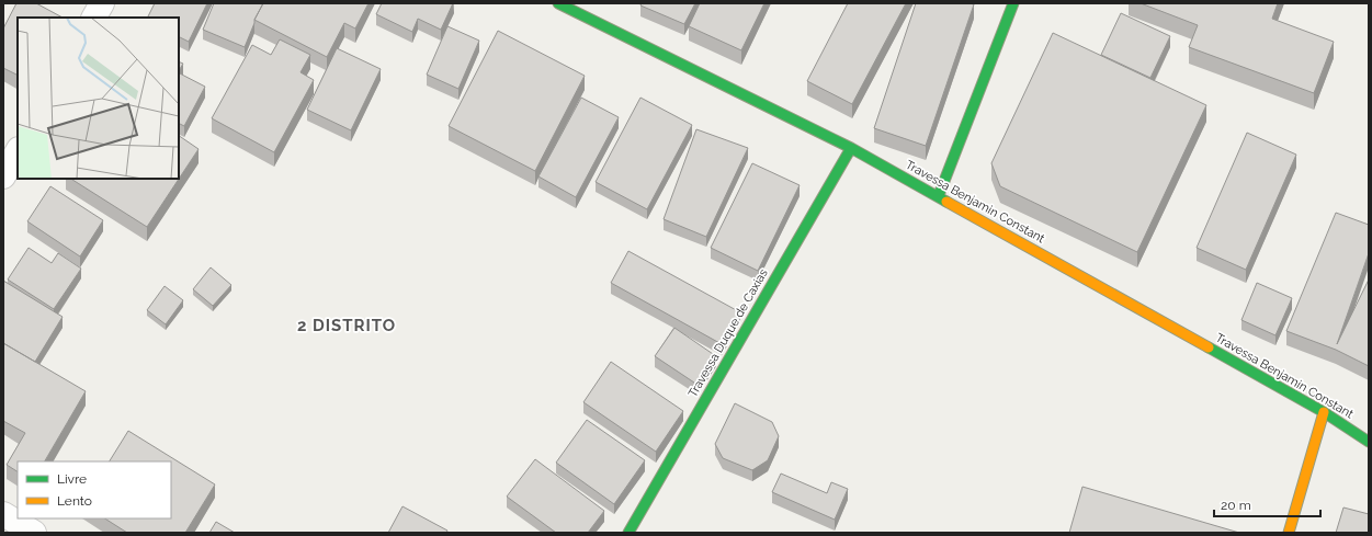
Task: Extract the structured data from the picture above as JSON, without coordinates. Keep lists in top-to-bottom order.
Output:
{
  "streets": {
    "main road": ["Travessa Benjamin Constant", "Travessa Duque de Caxias"]
  },
  "crossings": [
    ["Travessa Benjamin Constant", "Travessa Duque de Caxias"]
  ],
  "districts": ["2 DISTRITO"],
  "legend": ["Livre", "Lento"],
  "scale_bar": "20 m"
}
